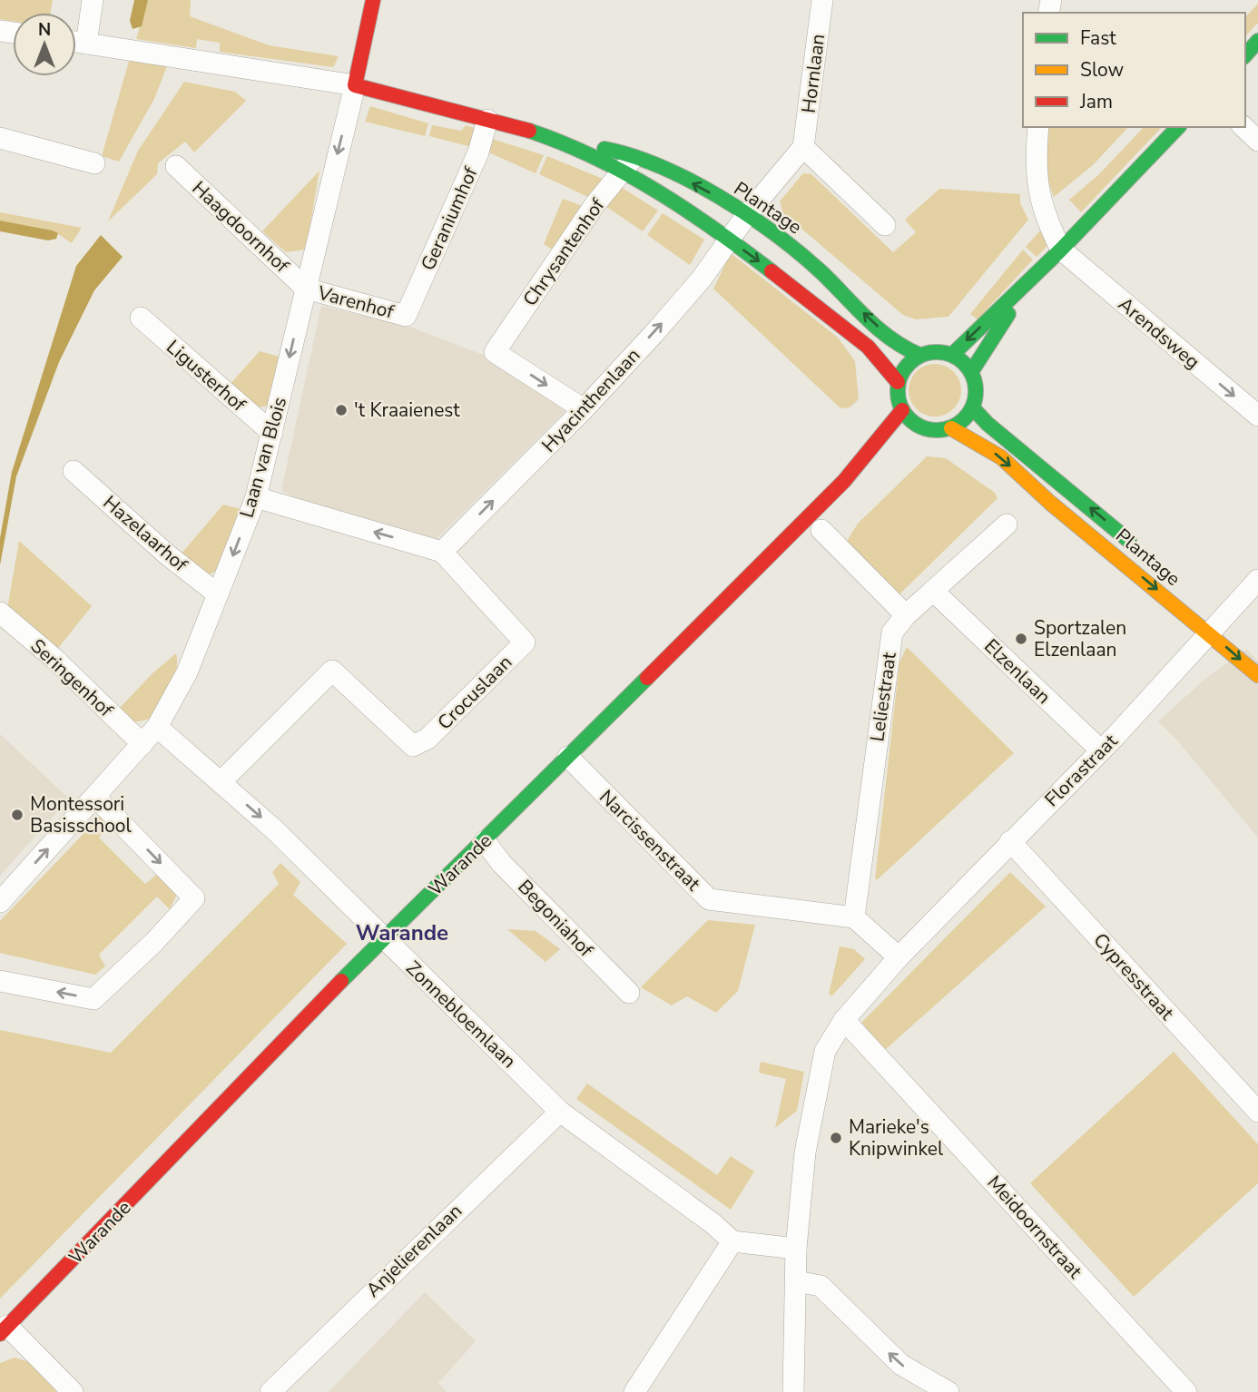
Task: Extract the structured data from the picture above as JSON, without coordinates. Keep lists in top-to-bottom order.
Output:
{
  "streets": {
    "main road": ["Plantage", "Laan van Blois", "Warande"],
    "street": [
      "Hornlaan",
      "Geraniumhof",
      "Haagdoornhof",
      "Chrysantenhof",
      "Varenhof",
      "Arendsweg",
      "Ligusterhof",
      "Hyacinthenlaan",
      "Hazelaarhof",
      "Elzenlaan",
      "Seringenhof",
      "Crocuslaan",
      "Leliestraat",
      "Florastraat",
      "Narcissenstraat",
      "Begoniahof",
      "Cypresstraat",
      "Zonnebloemlaan",
      "Meidoornstraat",
      "Anjelierenlaan"
    ]
  },
  "crossings": [
    ["Plantage", "Geraniumhof"],
    ["Plantage", "Chrysantenhof"],
    ["Plantage", "Hyacinthenlaan"],
    ["Plantage", "Laan van Blois"],
    ["Plantage", "Florastraat"],
    ["Plantage", "Warande"],
    ["Geraniumhof", "Varenhof"],
    ["Haagdoornhof", "Varenhof"],
    ["Haagdoornhof", "Laan van Blois"],
    ["Chrysantenhof", "Hyacinthenlaan"],
    ["Varenhof", "Laan van Blois"],
    ["Ligusterhof", "Laan van Blois"],
    ["Hyacinthenlaan", "Crocuslaan"],
    ["Laan van Blois", "Hazelaarhof"],
    ["Laan van Blois", "Seringenhof"],
    ["Laan van Blois", "Zonnebloemlaan"],
    ["Elzenlaan", "Leliestraat"],
    ["Elzenlaan", "Florastraat"],
    ["Crocuslaan", "Zonnebloemlaan"],
    ["Leliestraat", "Narcissenstraat"],
    ["Florastraat", "Cypresstraat"],
    ["Florastraat", "Meidoornstraat"],
    ["Narcissenstraat", "Warande"],
    ["Warande", "Begoniahof"],
    ["Warande", "Zonnebloemlaan"],
    ["Zonnebloemlaan", "Anjelierenlaan"]
  ],
  "one_way": ["Arendsweg", "Hyacinthenlaan"],
  "districts": ["Warande"],
  "places": [
    "'t Kraaienest",
    "Sportzalen Elzenlaan",
    "Montessori Basisschool",
    "Marieke's Knipwinkel"
  ],
  "legend": ["Fast", "Slow", "Jam"],
  "north": "top"
}
